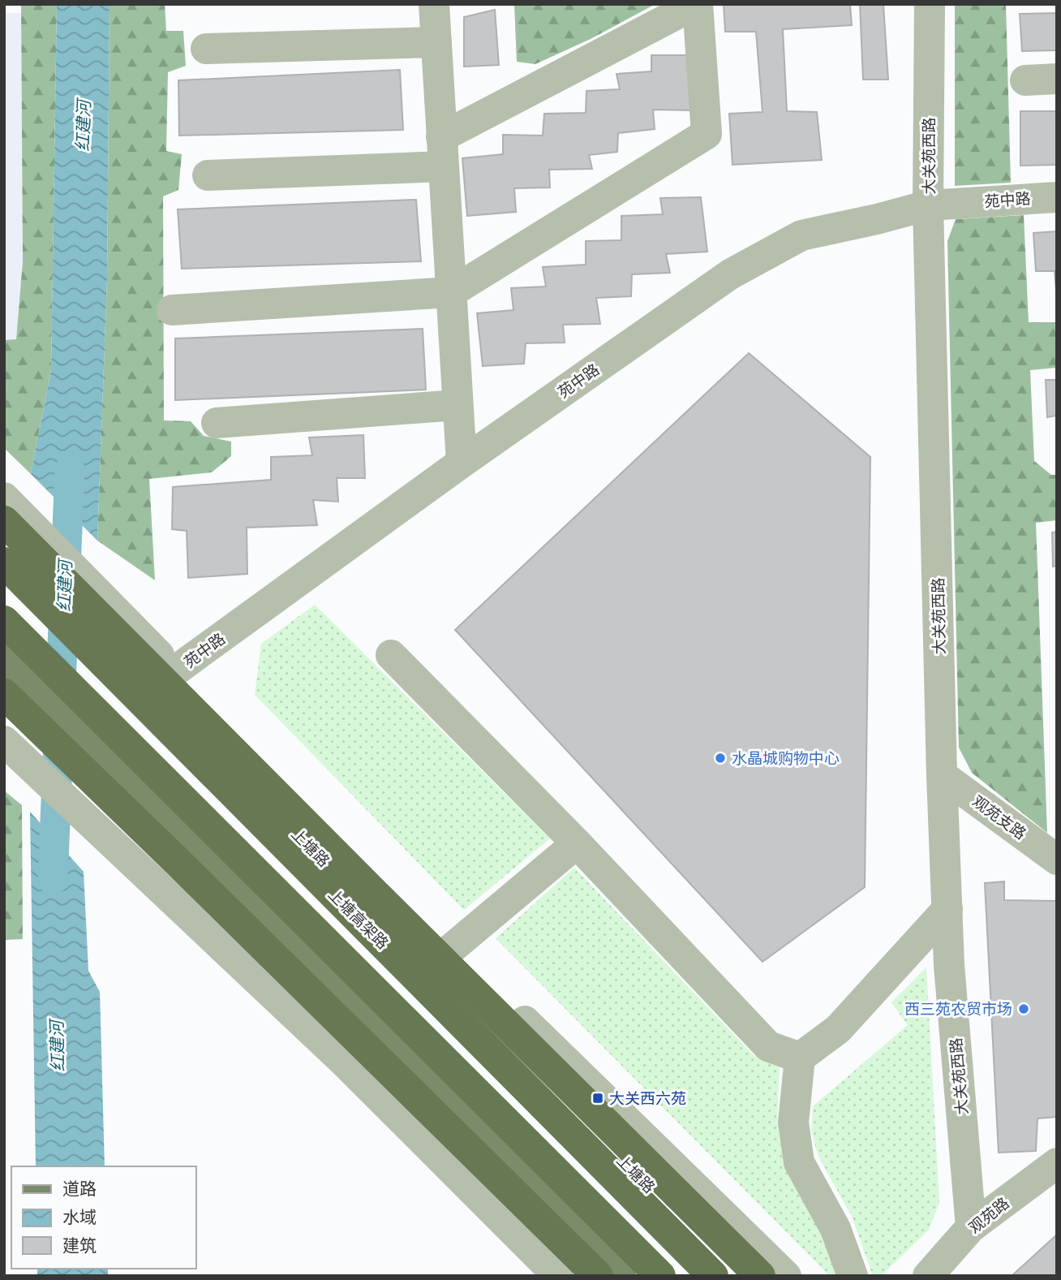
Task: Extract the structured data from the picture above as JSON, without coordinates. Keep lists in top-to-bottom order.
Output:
{
  "streets": {
    "highway": ["上塘高架路"],
    "main road": ["上塘路"],
    "street": [
      "大关苑西路",
      "苑中路",
      "观苑支路",
      "观苑路"
    ]
  },
  "crossings": [
    ["大关苑西路", "苑中路"],
    ["大关苑西路", "观苑支路"],
    ["大关苑西路", "观苑路"],
    ["苑中路", "上塘路"]
  ],
  "water": ["红建河"],
  "places": {
    "other": ["水晶城购物中心", "西三苑农贸市场"],
    "transit": ["大关西六苑"]
  },
  "legend": ["道路", "水域", "建筑"]
}
